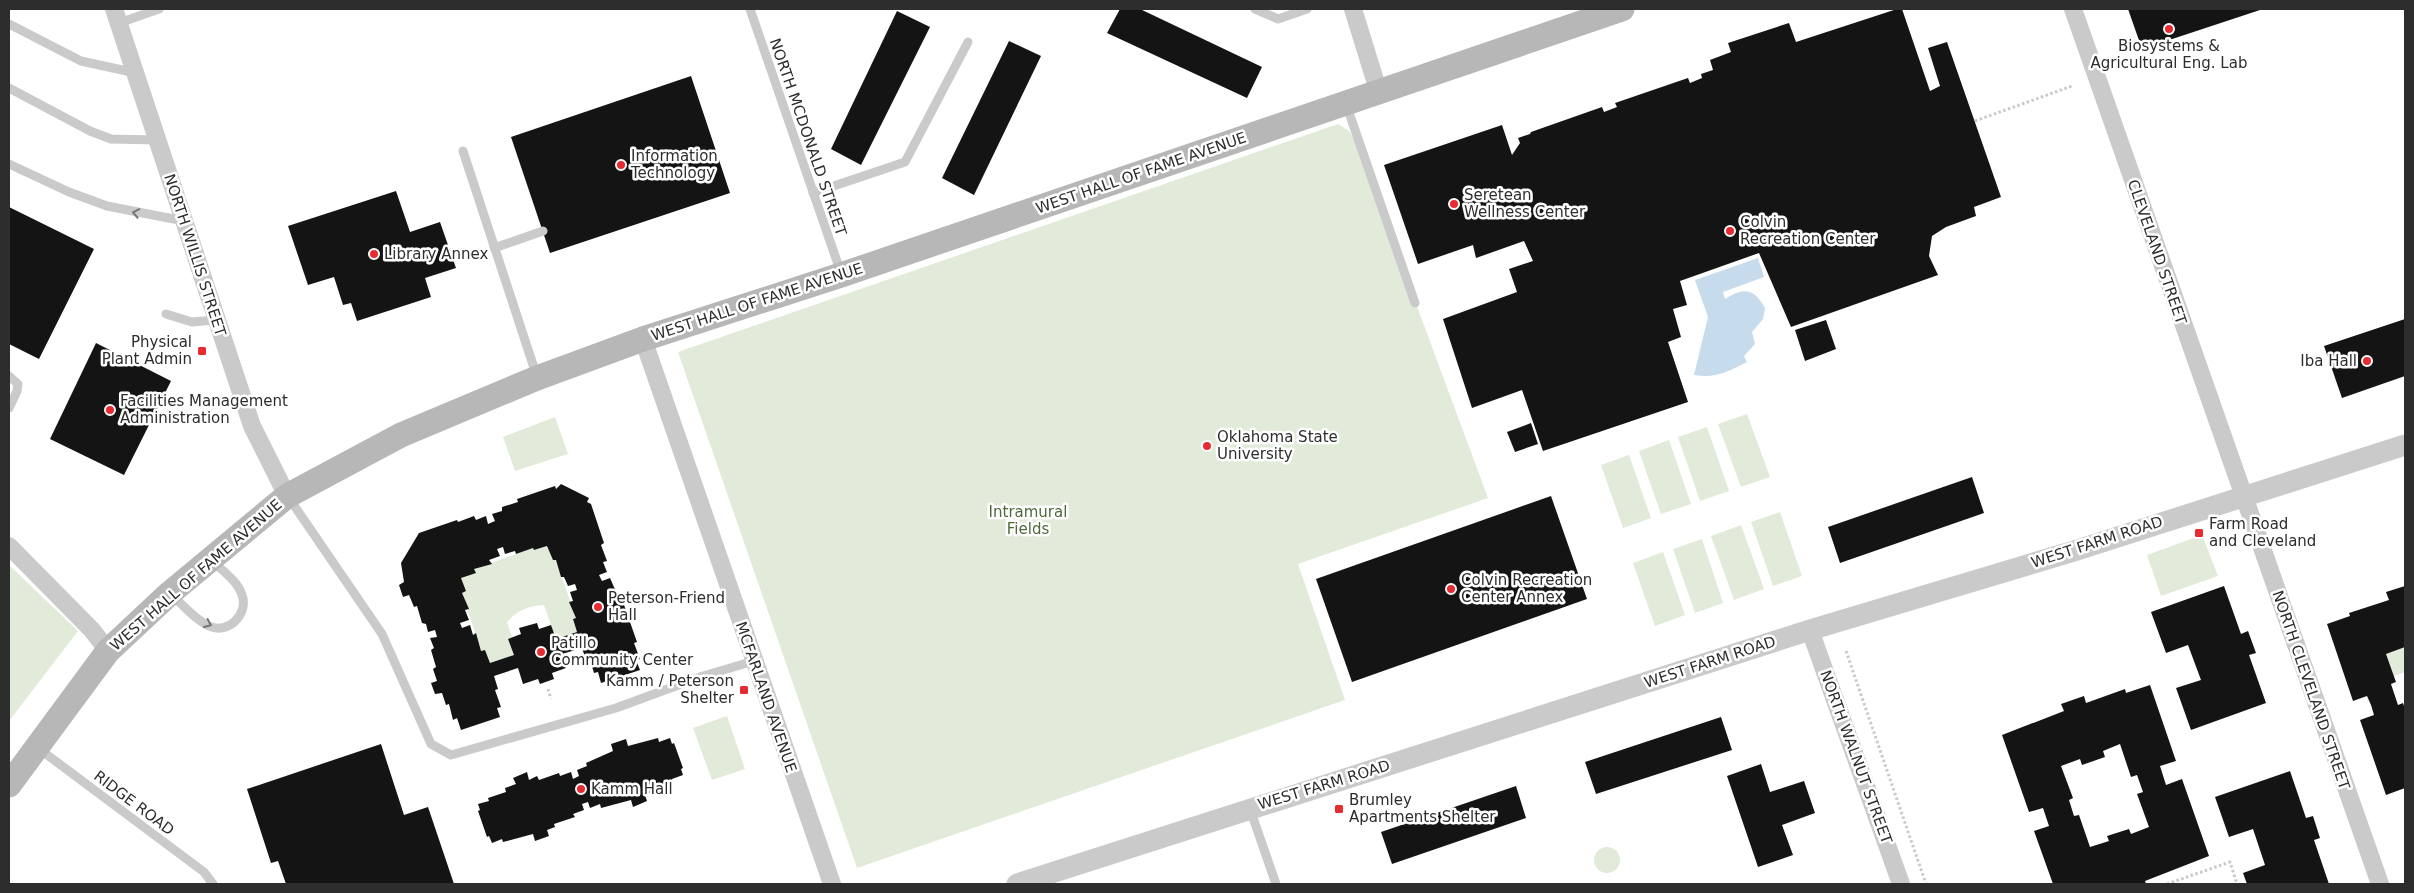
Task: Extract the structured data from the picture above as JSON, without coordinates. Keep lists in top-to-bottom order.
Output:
{
  "streets": {
    "main road": ["WEST HALL OF FAME AVENUE"],
    "street": [
      "CLEVELAND STREET",
      "NORTH WILLIS STREET",
      "WEST FARM ROAD",
      "NORTH CLEVELAND STREET",
      "MCFARLAND AVENUE",
      "NORTH WALNUT STREET"
    ],
    "lane": ["NORTH MCDONALD STREET", "RIDGE ROAD"]
  },
  "crossings": [
    ["NORTH MCDONALD STREET", "WEST HALL OF FAME AVENUE"],
    ["WEST HALL OF FAME AVENUE", "NORTH WILLIS STREET"],
    ["WEST HALL OF FAME AVENUE", "MCFARLAND AVENUE"],
    ["WEST HALL OF FAME AVENUE", "RIDGE ROAD"],
    ["CLEVELAND STREET", "WEST FARM ROAD"],
    ["CLEVELAND STREET", "NORTH CLEVELAND STREET"],
    ["WEST FARM ROAD", "NORTH CLEVELAND STREET"],
    ["WEST FARM ROAD", "NORTH WALNUT STREET"]
  ],
  "parks": ["Intramural Fields"],
  "places": {
    "other": [
      "Biosystems & Agricultural Eng. Lab",
      "Information Technology",
      "Seretean Wellness Center",
      "Colvin Recreation Center",
      "Library Annex",
      "Iba Hall",
      "Facilities Management Administration",
      "Oklahoma State University",
      "Colvin Recreation Center Annex",
      "Peterson-Friend Hall",
      "Patillo Community Center",
      "Kamm Hall"
    ],
    "transit": [
      "Physical Plant Admin",
      "Farm Road and Cleveland",
      "Kamm / Peterson Shelter",
      "Brumley Apartments Shelter"
    ]
  }
}
